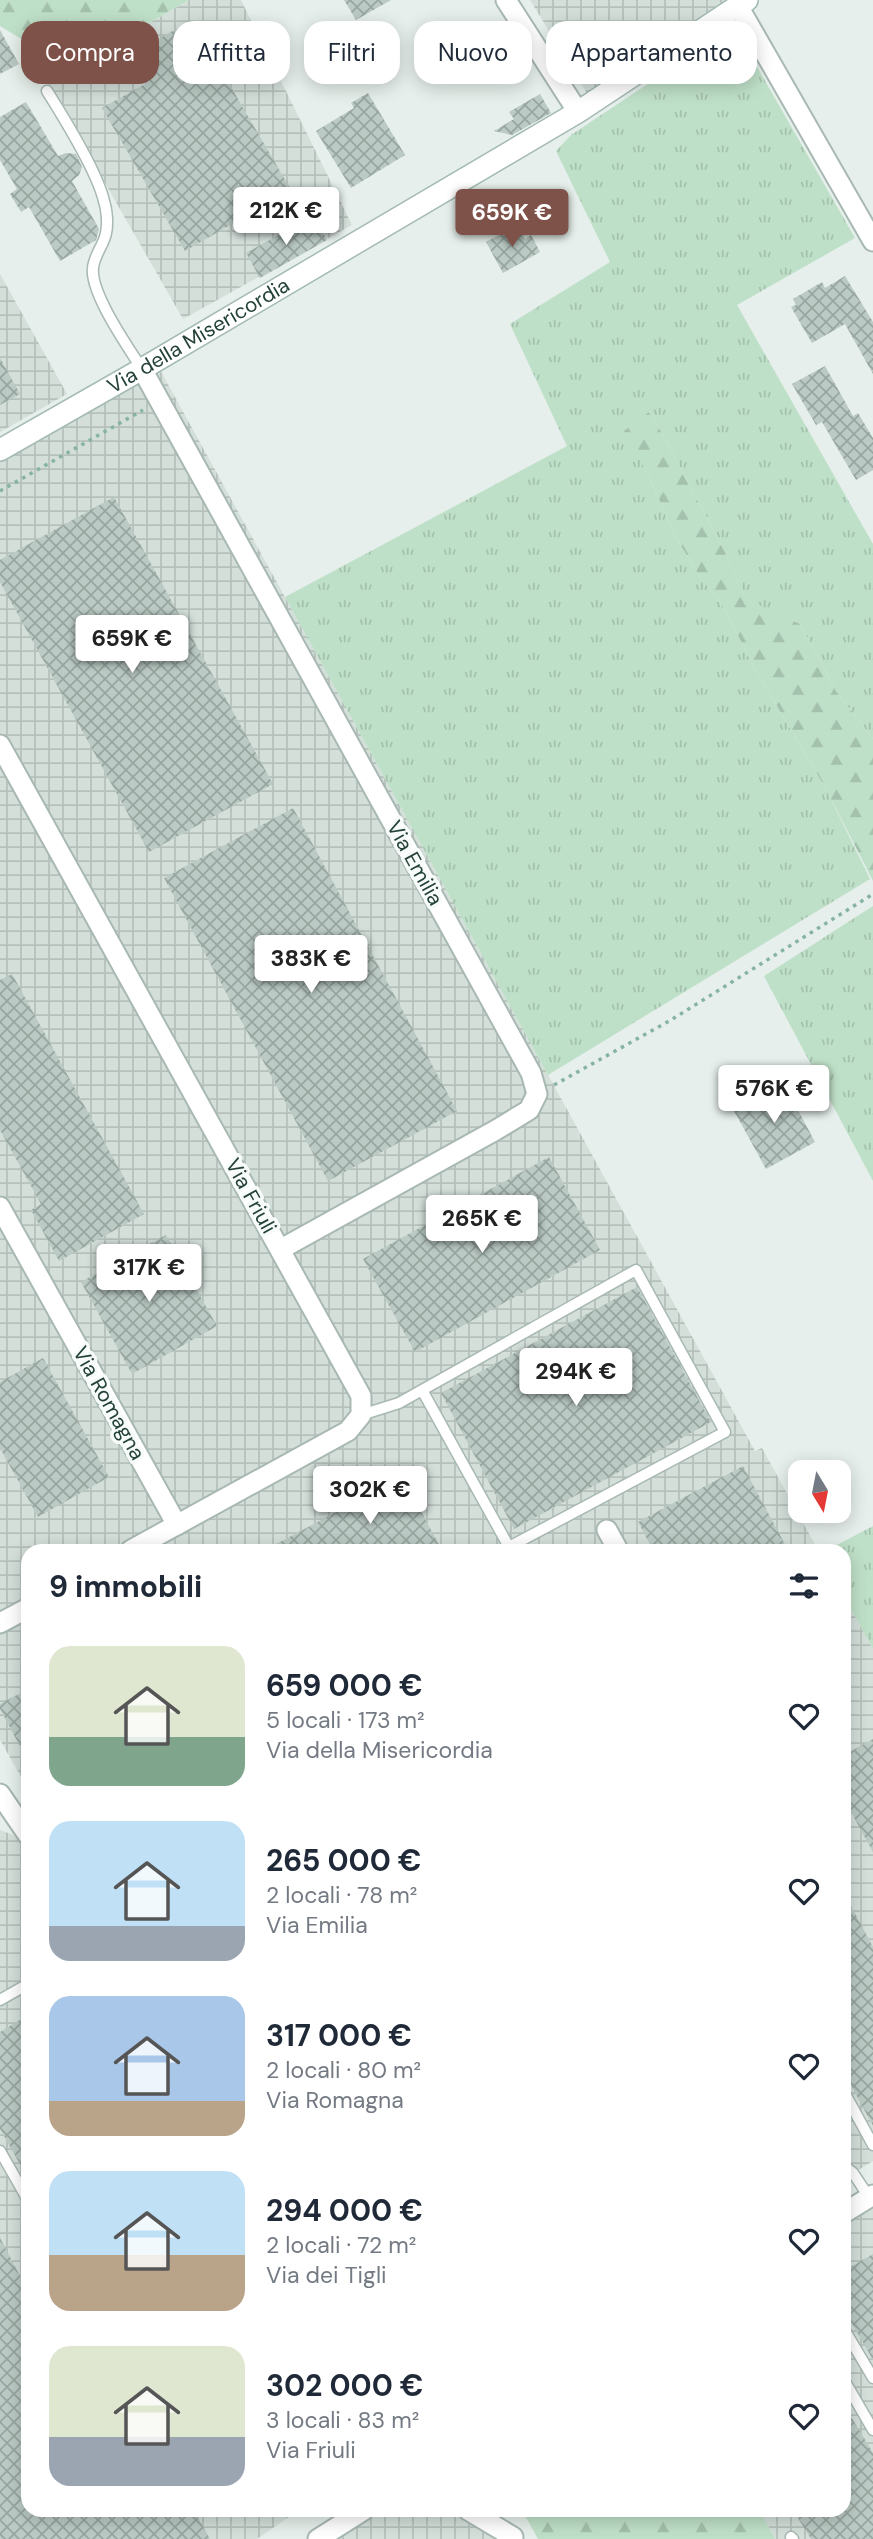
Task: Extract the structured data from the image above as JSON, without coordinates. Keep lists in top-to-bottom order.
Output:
{
  "streets": {
    "street": [
      "Via della Misericordia",
      "Via Emilia",
      "Via Friuli",
      "Via Romagna"
    ]
  },
  "crossings": [
    ["Via della Misericordia", "Via Emilia"]
  ],
  "north": "bottom",
  "page": {
    "chip": [
      "Compra",
      "Affitta",
      "Filtri",
      "Nuovo",
      "Appartamento"
    ],
    "price": [
      "212K €",
      "659K €",
      "659K €",
      "383K €",
      "576K €",
      "265K €",
      "317K €",
      "294K €",
      "302K €"
    ],
    "heading": "9 immobili",
    "list": [
      {
        "name": "659 000 €",
        "note": "5 locali · 173 m² · Via della Misericordia"
      },
      {
        "name": "265 000 €",
        "note": "2 locali · 78 m² · Via Emilia"
      },
      {
        "name": "317 000 €",
        "note": "2 locali · 80 m² · Via Romagna"
      },
      {
        "name": "294 000 €",
        "note": "2 locali · 72 m² · Via dei Tigli"
      },
      {
        "name": "302 000 €",
        "note": "3 locali · 83 m² · Via Friuli"
      }
    ]
  }
}
